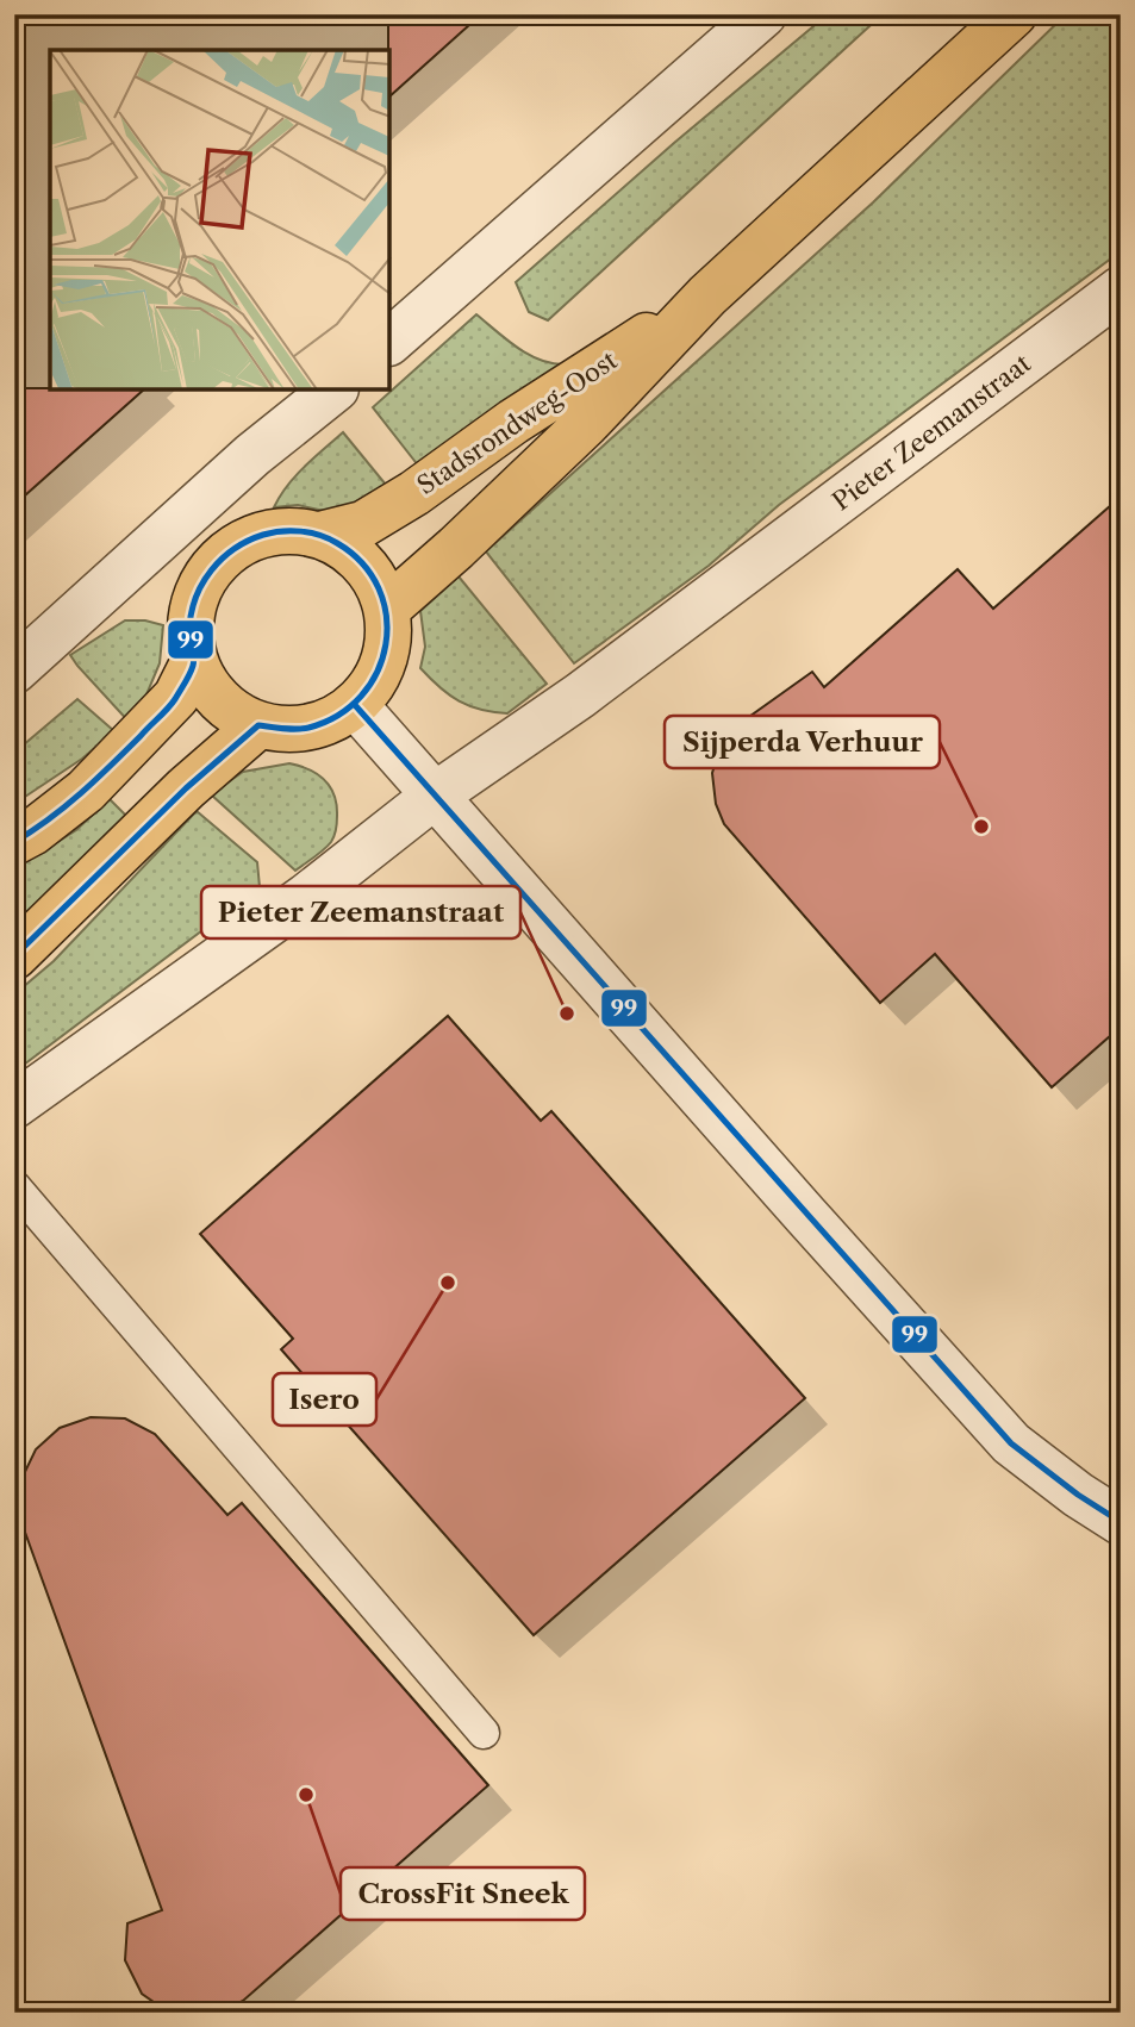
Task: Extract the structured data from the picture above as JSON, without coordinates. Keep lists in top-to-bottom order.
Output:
{
  "streets": {
    "main road": ["Stadsrondweg-Oost"],
    "street": ["Pieter Zeemanstraat"]
  },
  "places": [
    "Sijperda Verhuur",
    "Pieter Zeemanstraat",
    "Isero",
    "CrossFit Sneek"
  ],
  "lines": ["transit line 99"]
}
